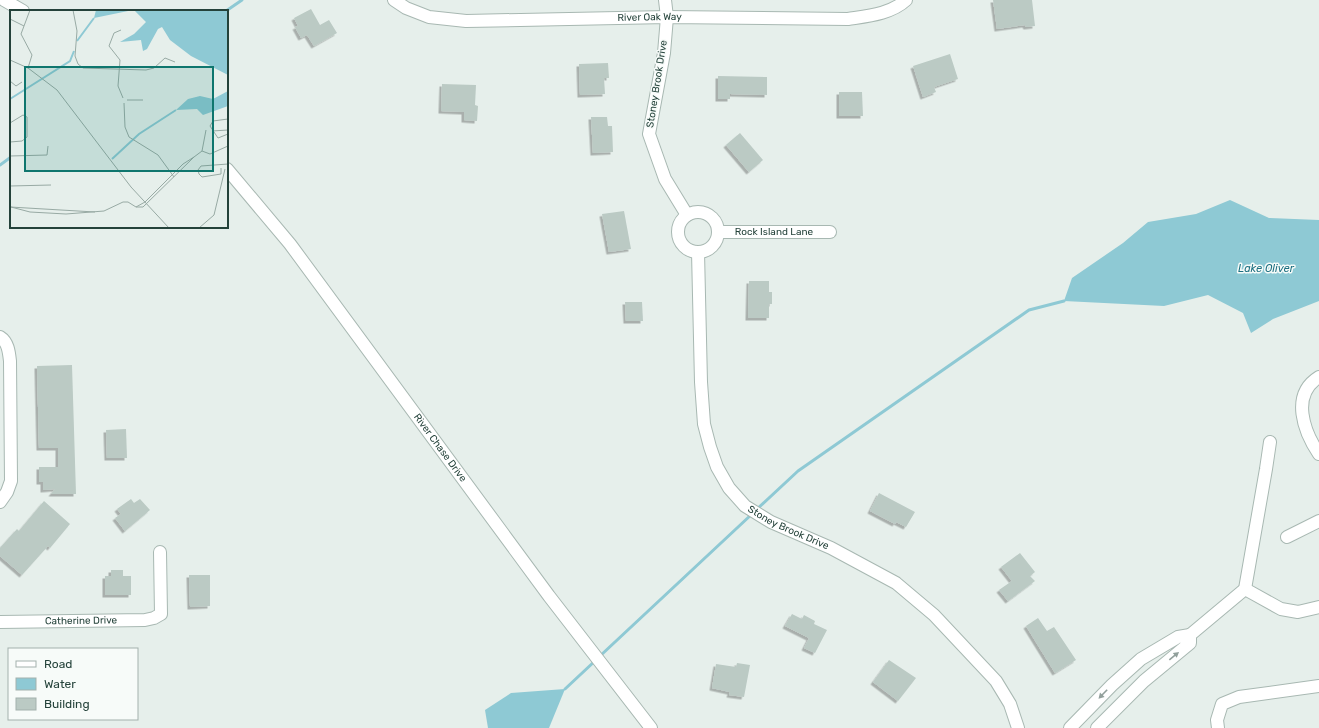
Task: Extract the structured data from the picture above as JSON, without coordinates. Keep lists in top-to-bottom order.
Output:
{
  "streets": {
    "street": [
      "River Oak Way",
      "Stoney Brook Drive",
      "Rock Island Lane",
      "River Chase Drive",
      "Catherine Drive"
    ]
  },
  "crossings": [
    ["River Oak Way", "Stoney Brook Drive"],
    ["Stoney Brook Drive", "Rock Island Lane"]
  ],
  "water": ["Lake Oliver"],
  "legend": ["Road", "Water", "Building"]
}
